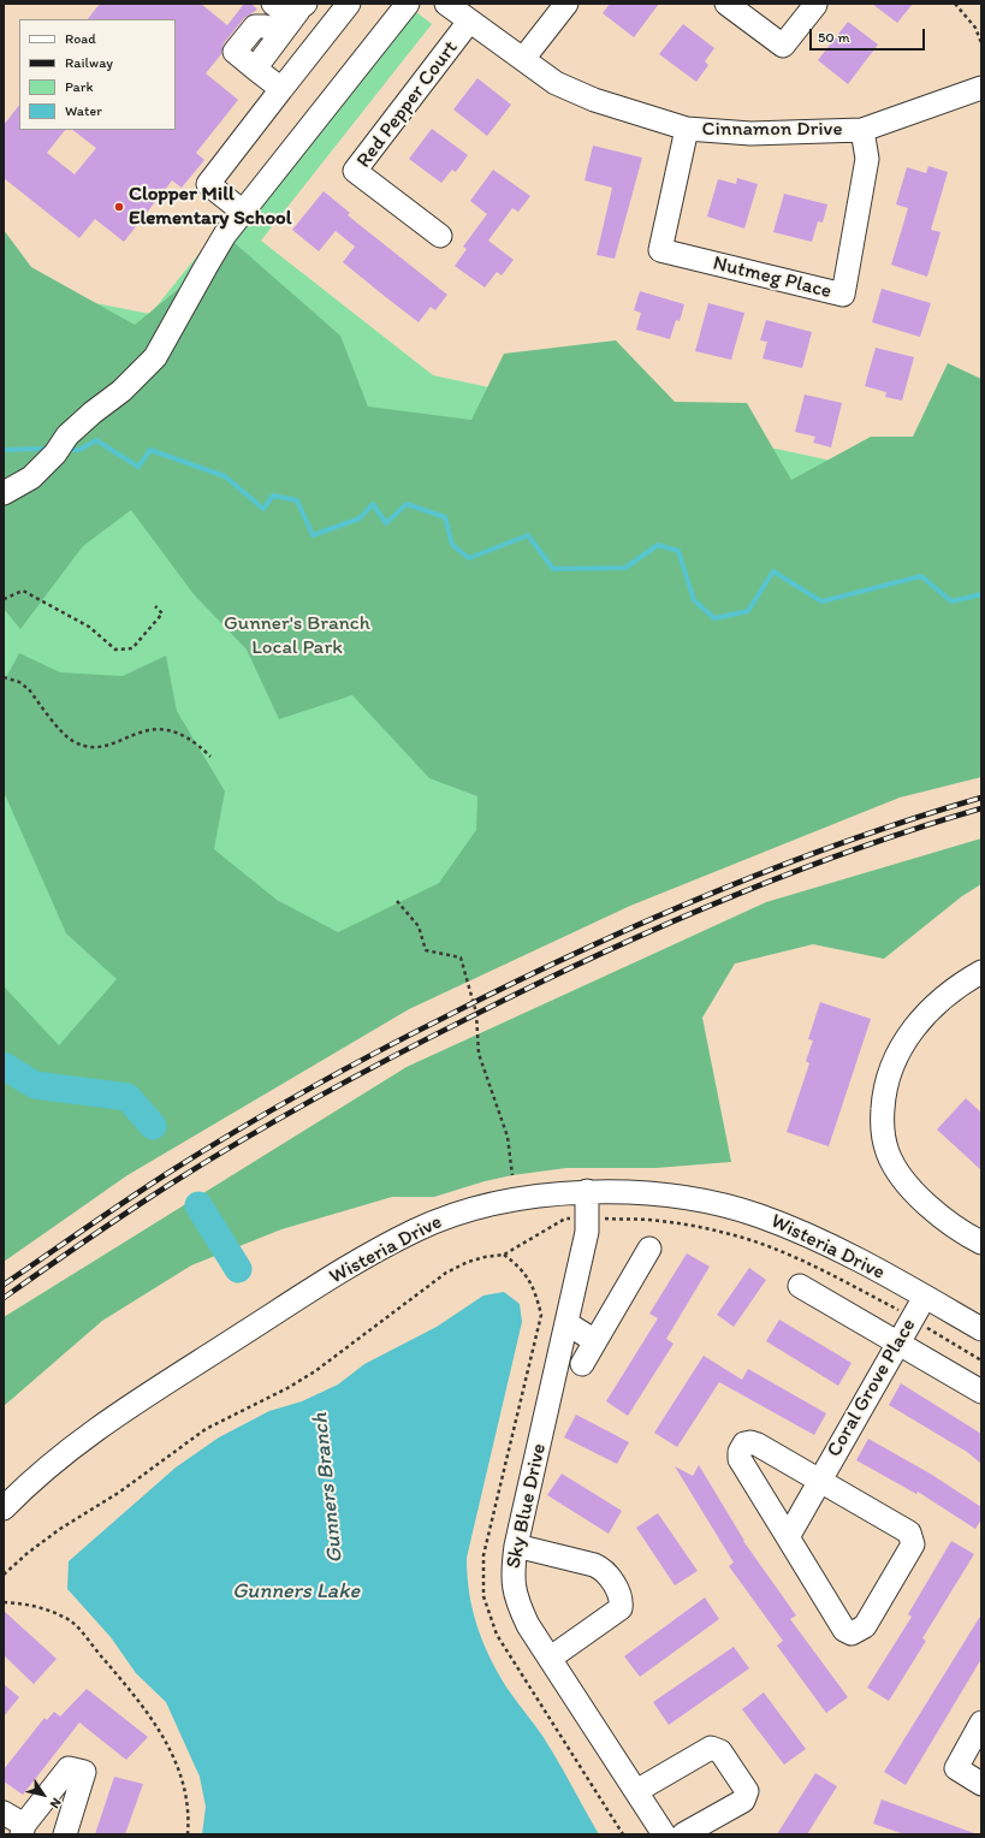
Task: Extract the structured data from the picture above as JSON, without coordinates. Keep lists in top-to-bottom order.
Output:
{
  "streets": {
    "street": [
      "Red Pepper Court",
      "Cinnamon Drive",
      "Nutmeg Place",
      "Wisteria Drive",
      "Coral Grove Place",
      "Sky Blue Drive"
    ]
  },
  "crossings": [
    ["Red Pepper Court", "Cinnamon Drive"],
    ["Cinnamon Drive", "Nutmeg Place"],
    ["Wisteria Drive", "Coral Grove Place"],
    ["Wisteria Drive", "Sky Blue Drive"]
  ],
  "water": ["Gunners Branch", "Gunners Lake"],
  "parks": ["Gunner's Branch Local Park"],
  "places": ["Clopper Mill Elementary School"],
  "legend": [
    "Road",
    "Railway",
    "Park",
    "Water"
  ],
  "scale_bar": "50 m",
  "north": "bottom right"
}
